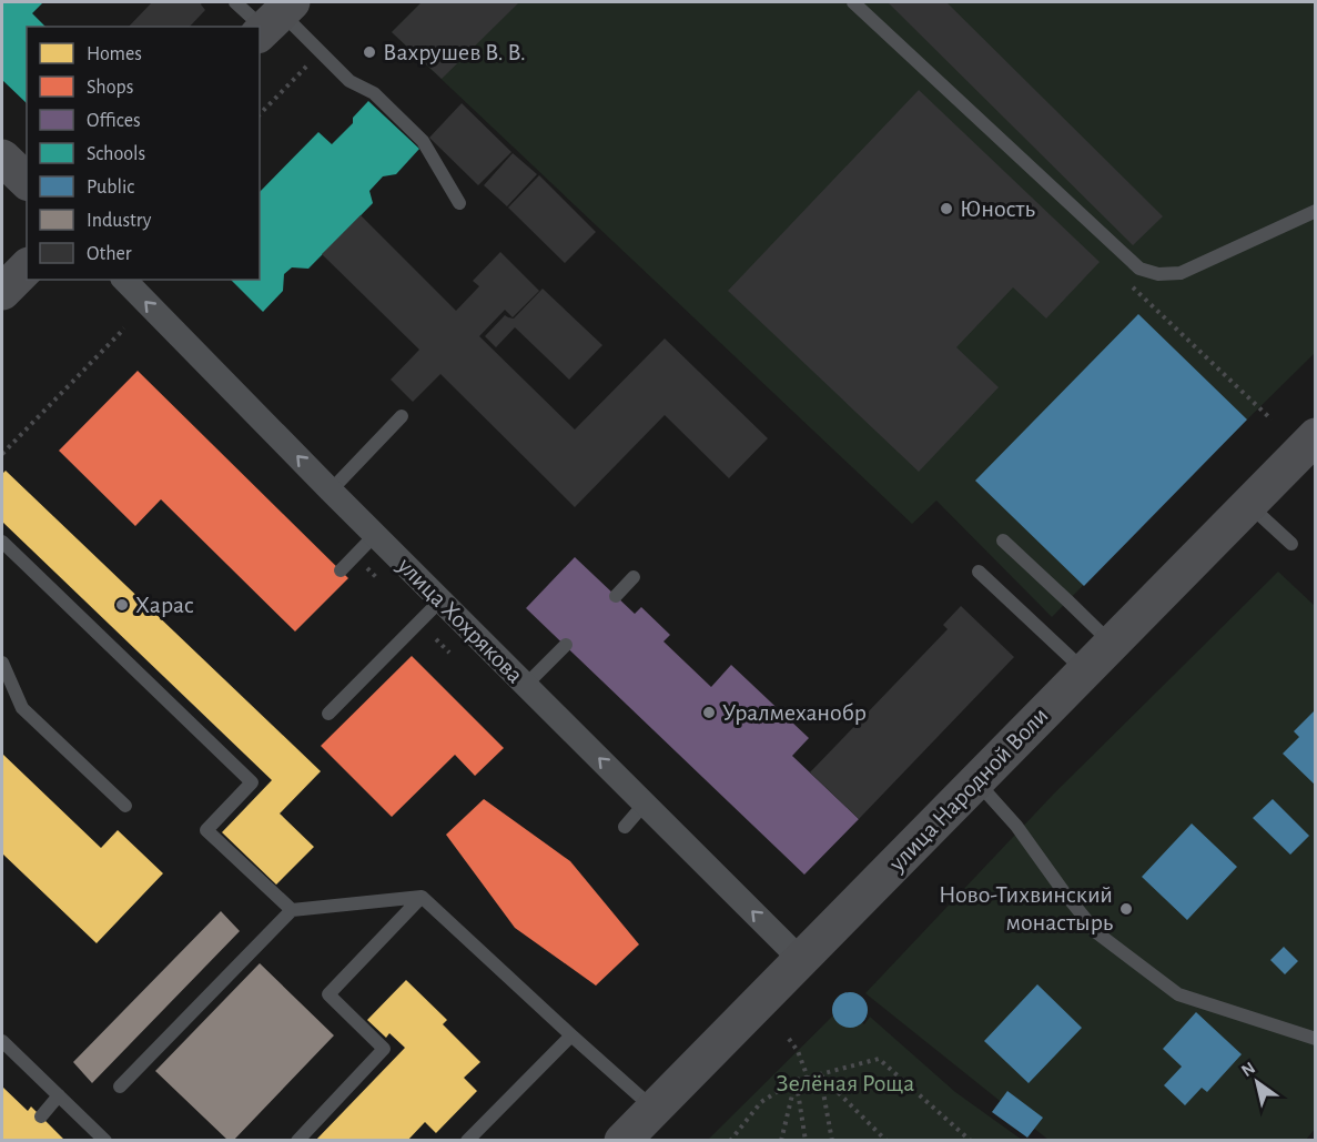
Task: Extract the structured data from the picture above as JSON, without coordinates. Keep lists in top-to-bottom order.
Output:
{
  "streets": {
    "street": ["улица Хохрякова", "улица Народной Воли"]
  },
  "crossings": [
    ["улица Хохрякова", "улица Народной Воли"]
  ],
  "one_way": ["улица Хохрякова"],
  "parks": ["Зелёная Роща"],
  "places": [
    "Вахрушев В. В.",
    "Юность",
    "Харас",
    "Уралмеханобр",
    "Ново-Тихвинский монастырь"
  ],
  "legend": [
    "Homes",
    "Shops",
    "Offices",
    "Schools",
    "Public",
    "Industry",
    "Other"
  ],
  "north": "top left"
}
